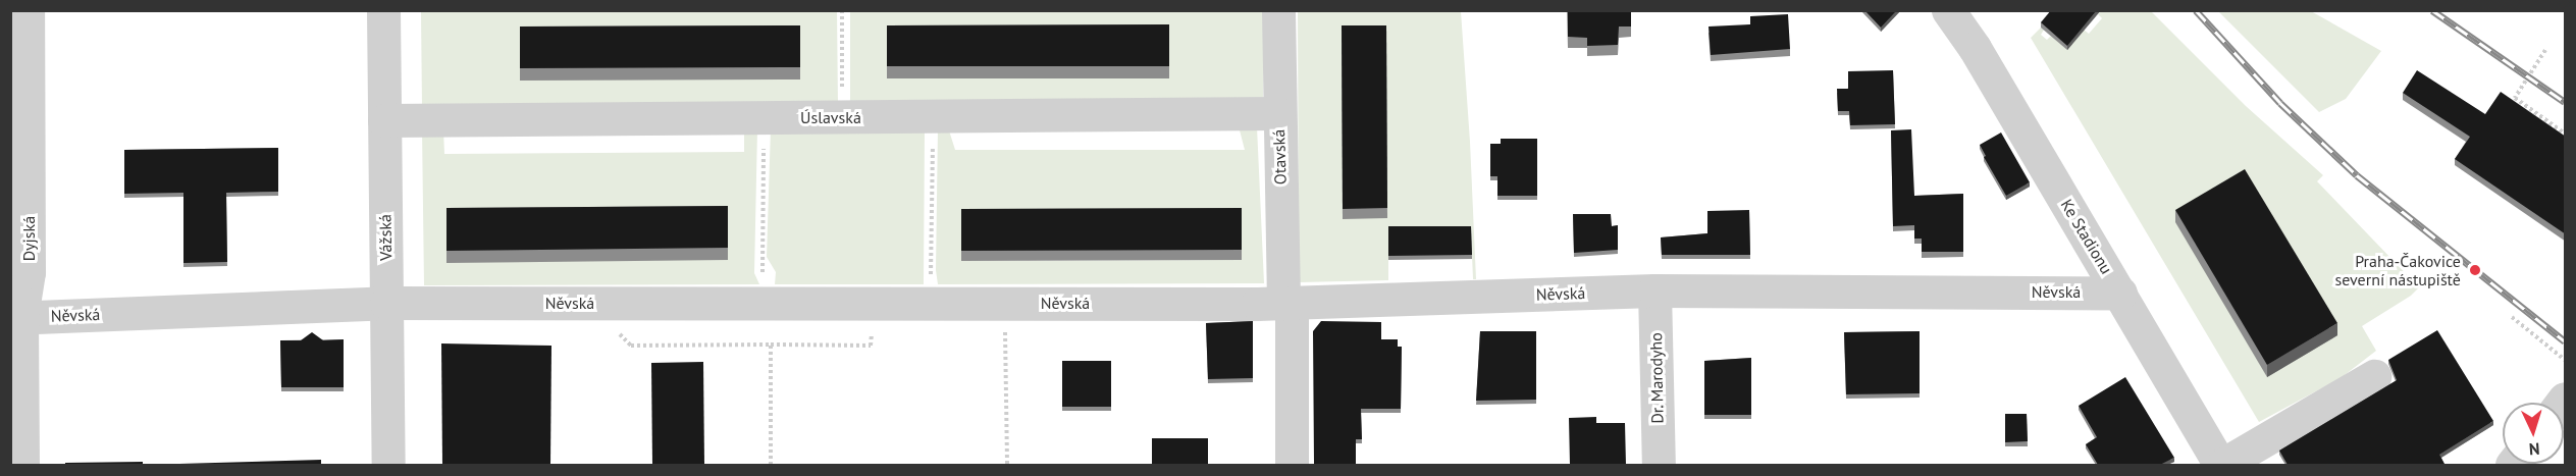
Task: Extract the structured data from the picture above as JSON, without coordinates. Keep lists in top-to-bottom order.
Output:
{
  "streets": {
    "street": [
      "Úslavská",
      "Otavská",
      "Ke Stadionu",
      "Vážská",
      "Dyjská",
      "Něvská",
      "Dr. Marodyho"
    ]
  },
  "crossings": [
    ["Úslavská", "Otavská"],
    ["Úslavská", "Vážská"],
    ["Otavská", "Něvská"],
    ["Ke Stadionu", "Něvská"],
    ["Vážská", "Něvská"],
    ["Dyjská", "Něvská"],
    ["Něvská", "Dr. Marodyho"]
  ],
  "places": ["Praha-Čakovice severní nástupiště"],
  "north": "bottom"
}
